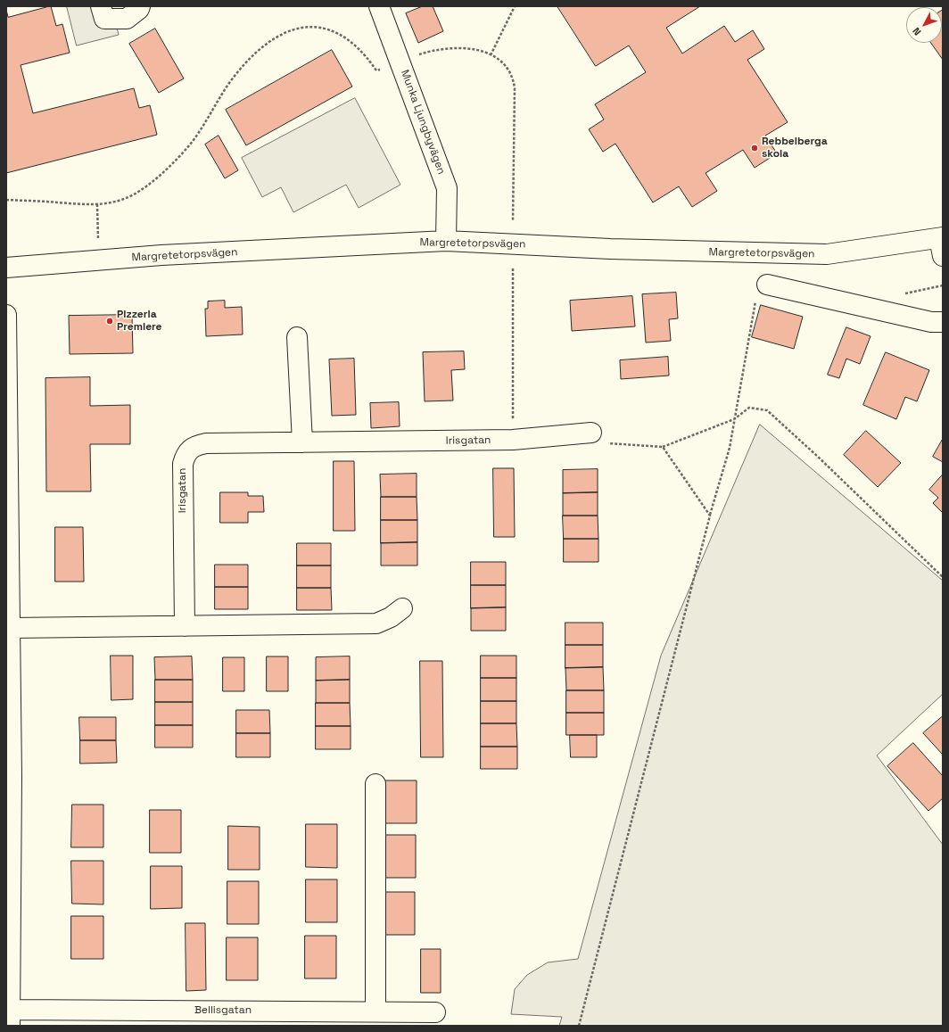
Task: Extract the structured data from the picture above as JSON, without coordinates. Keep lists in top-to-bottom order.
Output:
{
  "streets": {
    "street": [
      "Munka Ljungbyvägen",
      "Margretetorpsvägen",
      "Irisgatan",
      "Bellisgatan"
    ]
  },
  "crossings": [
    ["Munka Ljungbyvägen", "Margretetorpsvägen"]
  ],
  "places": ["Rebbelberga skola", "Pizzeria Premiere"],
  "north": "bottom left"
}
